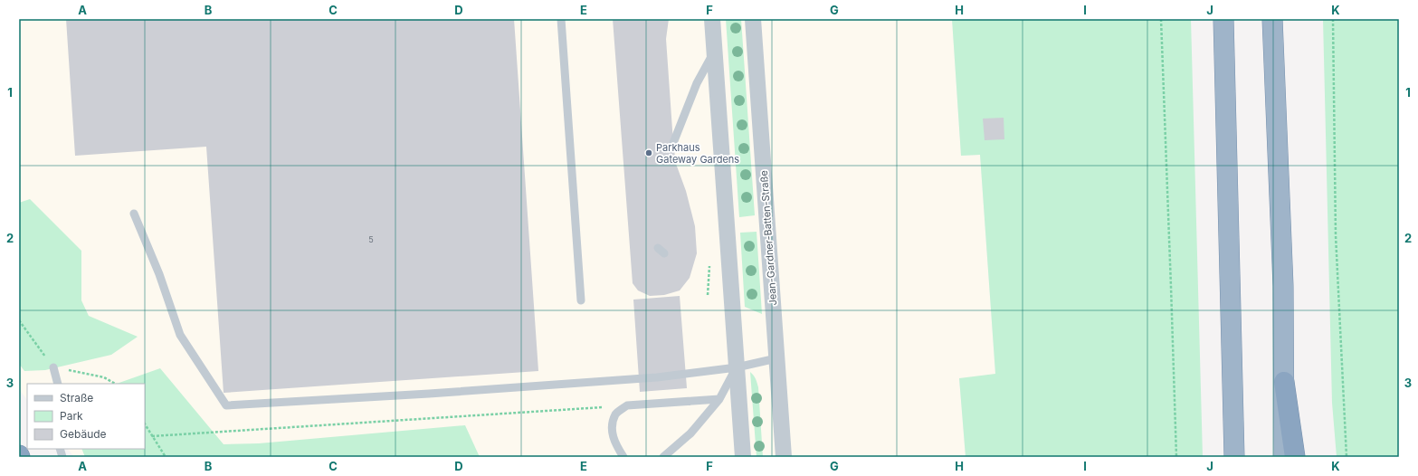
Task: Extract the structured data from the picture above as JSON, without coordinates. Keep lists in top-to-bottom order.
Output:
{
  "streets": {
    "street": ["Jean-Gardner-Batten-Straße"]
  },
  "places": ["Parkhaus Gateway Gardens"],
  "house_numbers": ["5"],
  "legend": ["Straße", "Park", "Gebäude"],
  "grid": {
    "columns": [
      "A",
      "B",
      "C",
      "D",
      "E",
      "F",
      "G",
      "H",
      "I",
      "J",
      "K"
    ],
    "rows": ["1", "2", "3"]
  }
}
